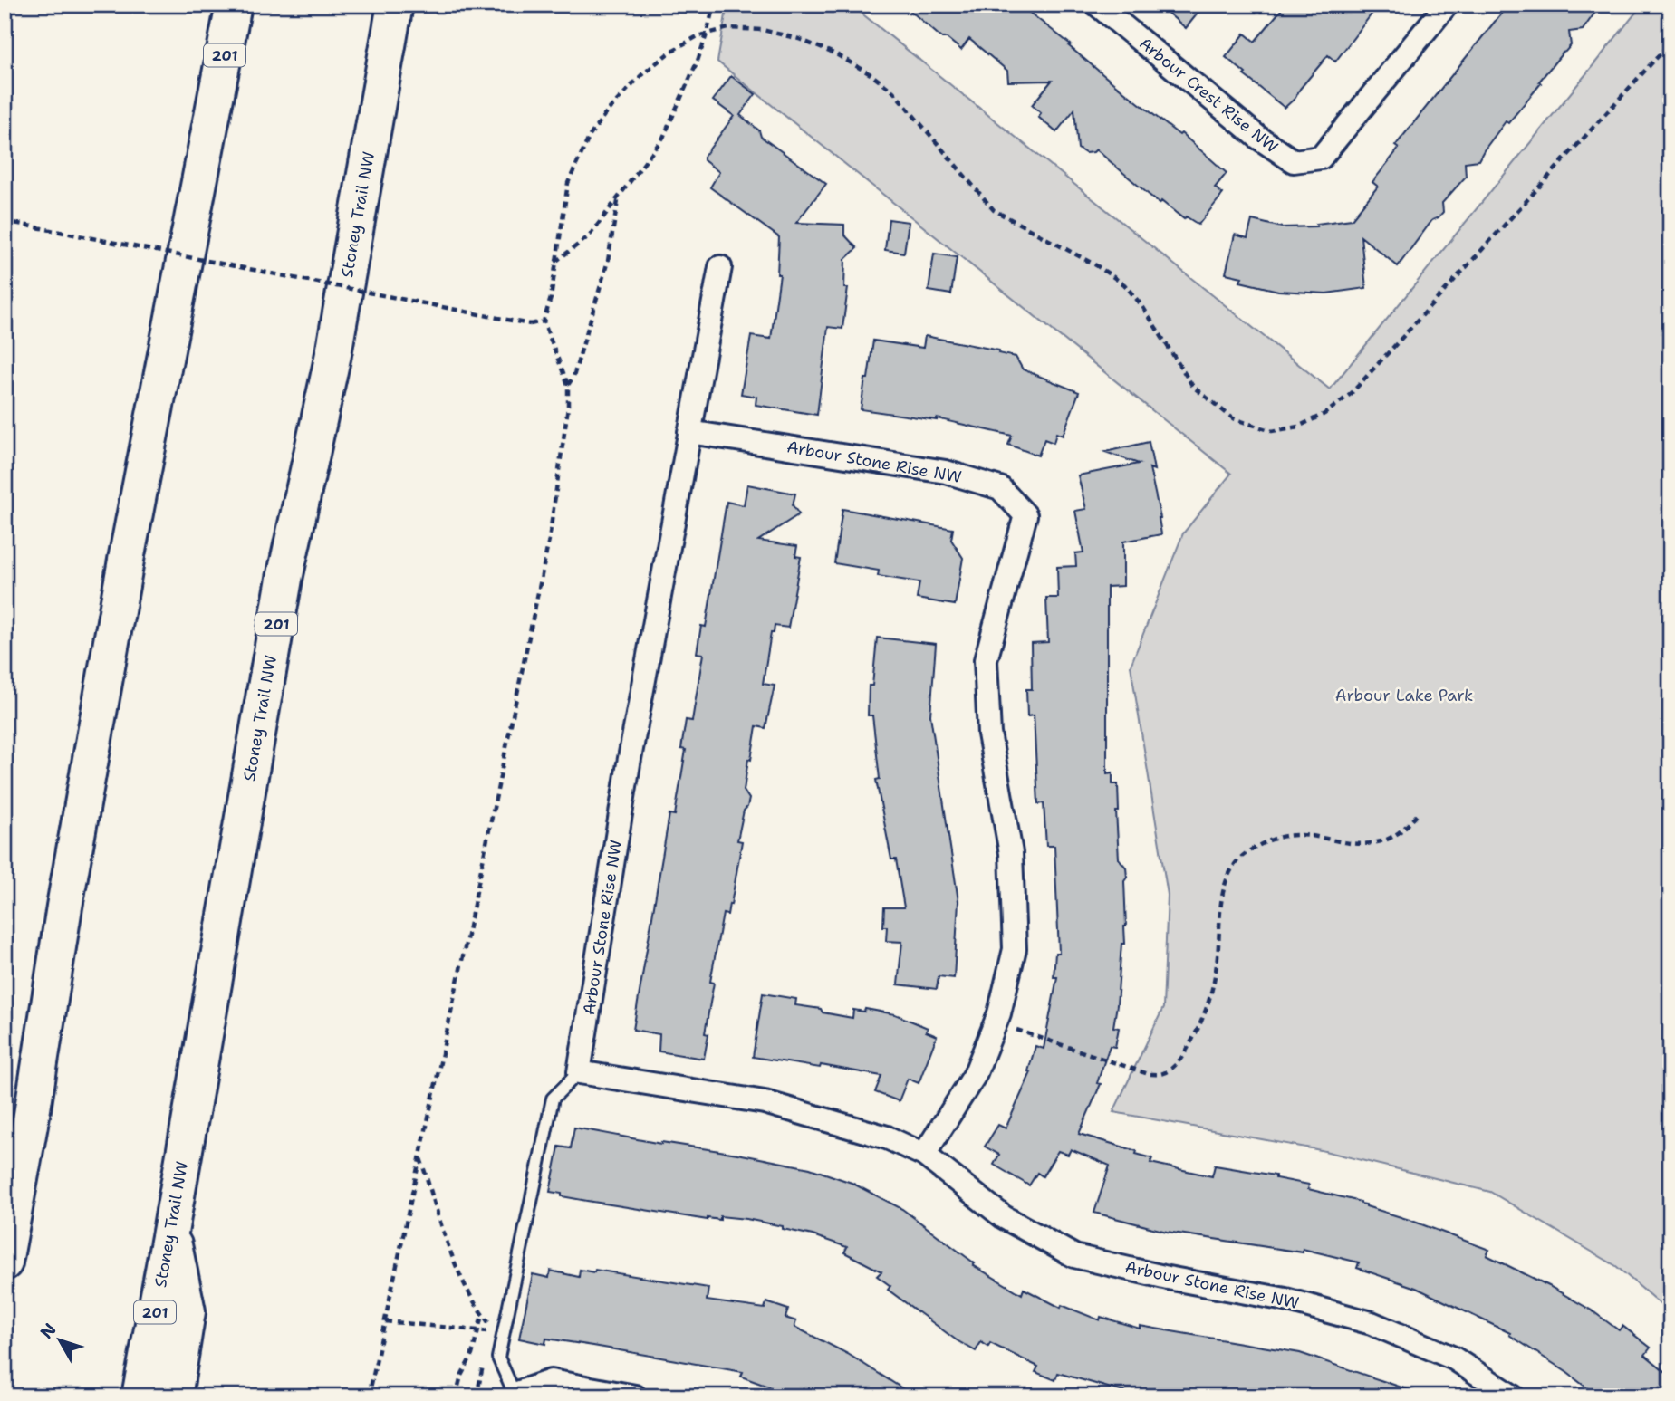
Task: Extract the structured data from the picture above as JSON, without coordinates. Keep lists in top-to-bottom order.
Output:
{
  "streets": {
    "highway": ["201", "Stoney Trail NW"],
    "street": ["Arbour Crest Rise NW", "Arbour Stone Rise NW"]
  },
  "parks": ["Arbour Lake Park"],
  "north": "top left"
}
